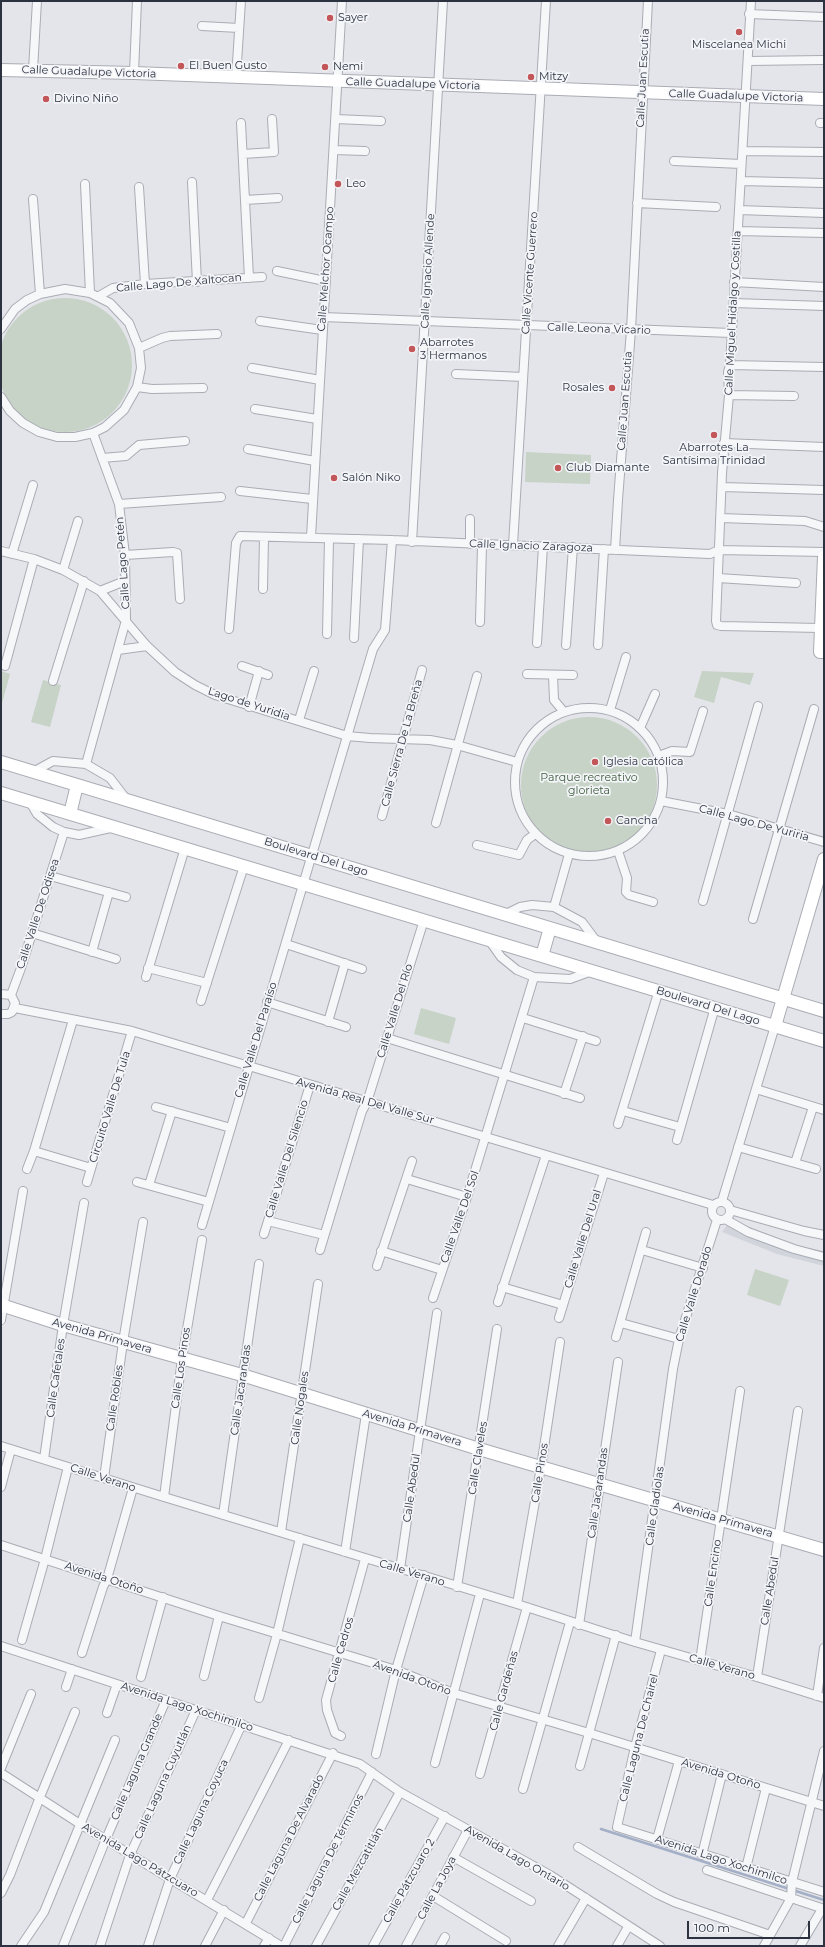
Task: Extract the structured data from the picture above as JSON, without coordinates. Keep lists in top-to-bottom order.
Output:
{
  "streets": {
    "street": [
      "Calle Guadalupe Victoria",
      "Calle Juan Escutia",
      "Calle Melchor Ocampo",
      "Calle Ignacio Allende",
      "Calle Vicente Guerrero",
      "Calle Lago De Xaltocan",
      "Calle Miguel Hidalgo y Costilla",
      "Calle Leona Vicario",
      "Calle Ignacio Zaragoza",
      "Calle Lago Petén",
      "Lago de Yuridia",
      "Calle Sierra De La Breña",
      "Calle Lago De Yuriria",
      "Boulevard Del Lago",
      "Calle Valle De Odisea",
      "Calle Valle Del Río",
      "Calle Valle Del Paraíso",
      "Avenida Real Del Valle Sur",
      "Circuito Valle De Tula",
      "Calle Valle Del Silencio",
      "Calle Valle Del Sol",
      "Calle Valle Del Ural",
      "Calle Valle Dorado",
      "Avenida Primavera",
      "Calle Los Pinos",
      "Calle Cafetales",
      "Calle Jacarandas",
      "Calle Robles",
      "Calle Nogales",
      "Calle Claveles",
      "Calle Pinos",
      "Calle Verano",
      "Calle Abedul",
      "Calle Gladiolas",
      "Calle Encino",
      "Avenida Otoño",
      "Calle Cedros",
      "Calle Gardeñas",
      "Avenida Lago Xochimilco",
      "Calle Laguna De Chairel",
      "Calle Laguna Grande",
      "Calle Laguna Cuyutlán",
      "Calle Laguna Coyuca",
      "Calle Laguna De Alvarado",
      "Avenida Lago Ontario",
      "Calle Laguna De Términos",
      "Avenida Lago Pátzcuaro",
      "Calle Mezcatitlán",
      "Calle Pátzcuaro 2",
      "Calle La Joya"
    ]
  },
  "crossings": [
    ["Calle Guadalupe Victoria", "Calle Juan Escutia"],
    ["Calle Guadalupe Victoria", "Calle Melchor Ocampo"],
    ["Calle Guadalupe Victoria", "Calle Ignacio Allende"],
    ["Calle Guadalupe Victoria", "Calle Vicente Guerrero"],
    ["Calle Guadalupe Victoria", "Calle Miguel Hidalgo y Costilla"],
    ["Calle Juan Escutia", "Calle Leona Vicario"],
    ["Calle Juan Escutia", "Calle Ignacio Zaragoza"],
    ["Calle Melchor Ocampo", "Calle Leona Vicario"],
    ["Calle Melchor Ocampo", "Calle Ignacio Zaragoza"],
    ["Calle Ignacio Allende", "Calle Leona Vicario"],
    ["Calle Ignacio Allende", "Calle Ignacio Zaragoza"],
    ["Calle Vicente Guerrero", "Calle Leona Vicario"],
    ["Calle Vicente Guerrero", "Calle Ignacio Zaragoza"],
    ["Calle Miguel Hidalgo y Costilla", "Calle Leona Vicario"],
    ["Calle Miguel Hidalgo y Costilla", "Calle Ignacio Zaragoza"],
    ["Calle Ignacio Zaragoza", "Calle Valle Del Paraíso"],
    ["Calle Lago Petén", "Lago de Yuridia"],
    ["Lago de Yuridia", "Calle Sierra De La Breña"],
    ["Lago de Yuridia", "Calle Valle Del Paraíso"],
    ["Boulevard Del Lago", "Calle Valle De Odisea"],
    ["Boulevard Del Lago", "Calle Valle Del Río"],
    ["Boulevard Del Lago", "Calle Valle Del Paraíso"],
    ["Calle Valle Del Río", "Avenida Real Del Valle Sur"],
    ["Calle Valle Del Paraíso", "Avenida Real Del Valle Sur"],
    ["Avenida Real Del Valle Sur", "Circuito Valle De Tula"],
    ["Avenida Real Del Valle Sur", "Calle Valle Del Silencio"],
    ["Avenida Real Del Valle Sur", "Calle Valle Del Sol"],
    ["Avenida Real Del Valle Sur", "Calle Valle Del Ural"],
    ["Avenida Real Del Valle Sur", "Calle Valle Dorado"],
    ["Calle Valle Dorado", "Calle Gladiolas"],
    ["Avenida Primavera", "Calle Los Pinos"],
    ["Avenida Primavera", "Calle Cafetales"],
    ["Avenida Primavera", "Calle Jacarandas"],
    ["Avenida Primavera", "Calle Robles"],
    ["Avenida Primavera", "Calle Nogales"],
    ["Avenida Primavera", "Calle Claveles"],
    ["Avenida Primavera", "Calle Pinos"],
    ["Avenida Primavera", "Calle Abedul"],
    ["Avenida Primavera", "Calle Gladiolas"],
    ["Avenida Primavera", "Calle Encino"],
    ["Calle Los Pinos", "Calle Verano"],
    ["Calle Cafetales", "Calle Verano"],
    ["Calle Jacarandas", "Calle Verano"],
    ["Calle Robles", "Calle Verano"],
    ["Calle Nogales", "Calle Verano"],
    ["Calle Claveles", "Calle Verano"],
    ["Calle Pinos", "Calle Verano"],
    ["Calle Verano", "Calle Abedul"],
    ["Calle Verano", "Calle Gladiolas"],
    ["Calle Verano", "Calle Encino"],
    ["Calle Verano", "Calle Cedros"],
    ["Calle Verano", "Calle Gardeñas"],
    ["Calle Verano", "Calle Laguna De Chairel"],
    ["Avenida Otoño", "Calle Cedros"],
    ["Avenida Otoño", "Calle Gardeñas"],
    ["Avenida Otoño", "Calle Laguna De Chairel"],
    ["Avenida Lago Xochimilco", "Calle Laguna De Chairel"],
    ["Avenida Lago Xochimilco", "Calle Laguna Grande"],
    ["Avenida Lago Xochimilco", "Calle Laguna Cuyutlán"],
    ["Avenida Lago Xochimilco", "Calle Laguna Coyuca"],
    ["Avenida Lago Xochimilco", "Calle Laguna De Alvarado"],
    ["Avenida Lago Xochimilco", "Avenida Lago Ontario"],
    ["Avenida Lago Xochimilco", "Calle Laguna De Términos"],
    ["Calle Laguna Grande", "Avenida Lago Pátzcuaro"],
    ["Calle Laguna Cuyutlán", "Avenida Lago Pátzcuaro"],
    ["Calle Laguna Coyuca", "Avenida Lago Pátzcuaro"],
    ["Calle Laguna De Alvarado", "Avenida Lago Pátzcuaro"],
    ["Avenida Lago Ontario", "Calle Laguna De Términos"],
    ["Avenida Lago Ontario", "Calle Mezcatitlán"],
    ["Avenida Lago Ontario", "Calle Pátzcuaro 2"],
    ["Avenida Lago Ontario", "Calle La Joya"],
    ["Calle Laguna De Términos", "Avenida Lago Pátzcuaro"]
  ],
  "parks": ["Parque recreativo glorieta"],
  "places": [
    "Sayer",
    "Miscelanea Michi",
    "El Buen Gusto",
    "Nemi",
    "Mitzy",
    "Divino Niño",
    "Leo",
    "Abarrotes 3 Hermanos",
    "Rosales",
    "Abarrotes La Santísima Trinidad",
    "Club Diamante",
    "Salón Niko",
    "Iglesia católica",
    "Cancha"
  ],
  "scale_bar": "100 m"
}
